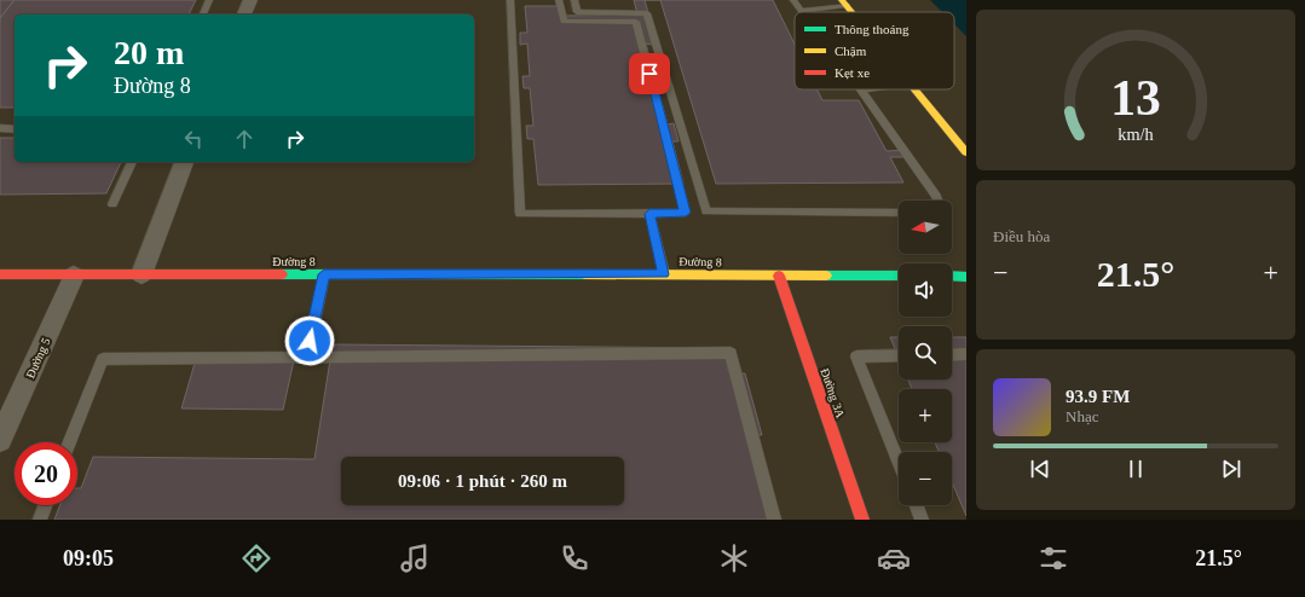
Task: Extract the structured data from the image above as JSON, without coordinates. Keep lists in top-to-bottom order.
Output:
{
  "streets": {
    "street": ["Đường 8", "Đường 5", "Đường 3A"]
  },
  "crossings": [
    ["Đường 8", "Đường 5"],
    ["Đường 8", "Đường 3A"]
  ],
  "legend": ["Thông thoáng", "Chậm", "Kẹt xe"],
  "north": "left",
  "page": {
    "turn": ["20 m", "Đường 8"],
    "tile": "Điều hòa",
    "map_buttons": ["+", "−"],
    "heat": ["−", "21.5°", "+"],
    "song": ["93.9 FM", "Nhạc"],
    "limit": "20",
    "trip": "09:06 · 1 phút · 260 m",
    "tabs": ["09:05", "21.5°"],
    "gauge": ["13", "km/h"]
  }
}
